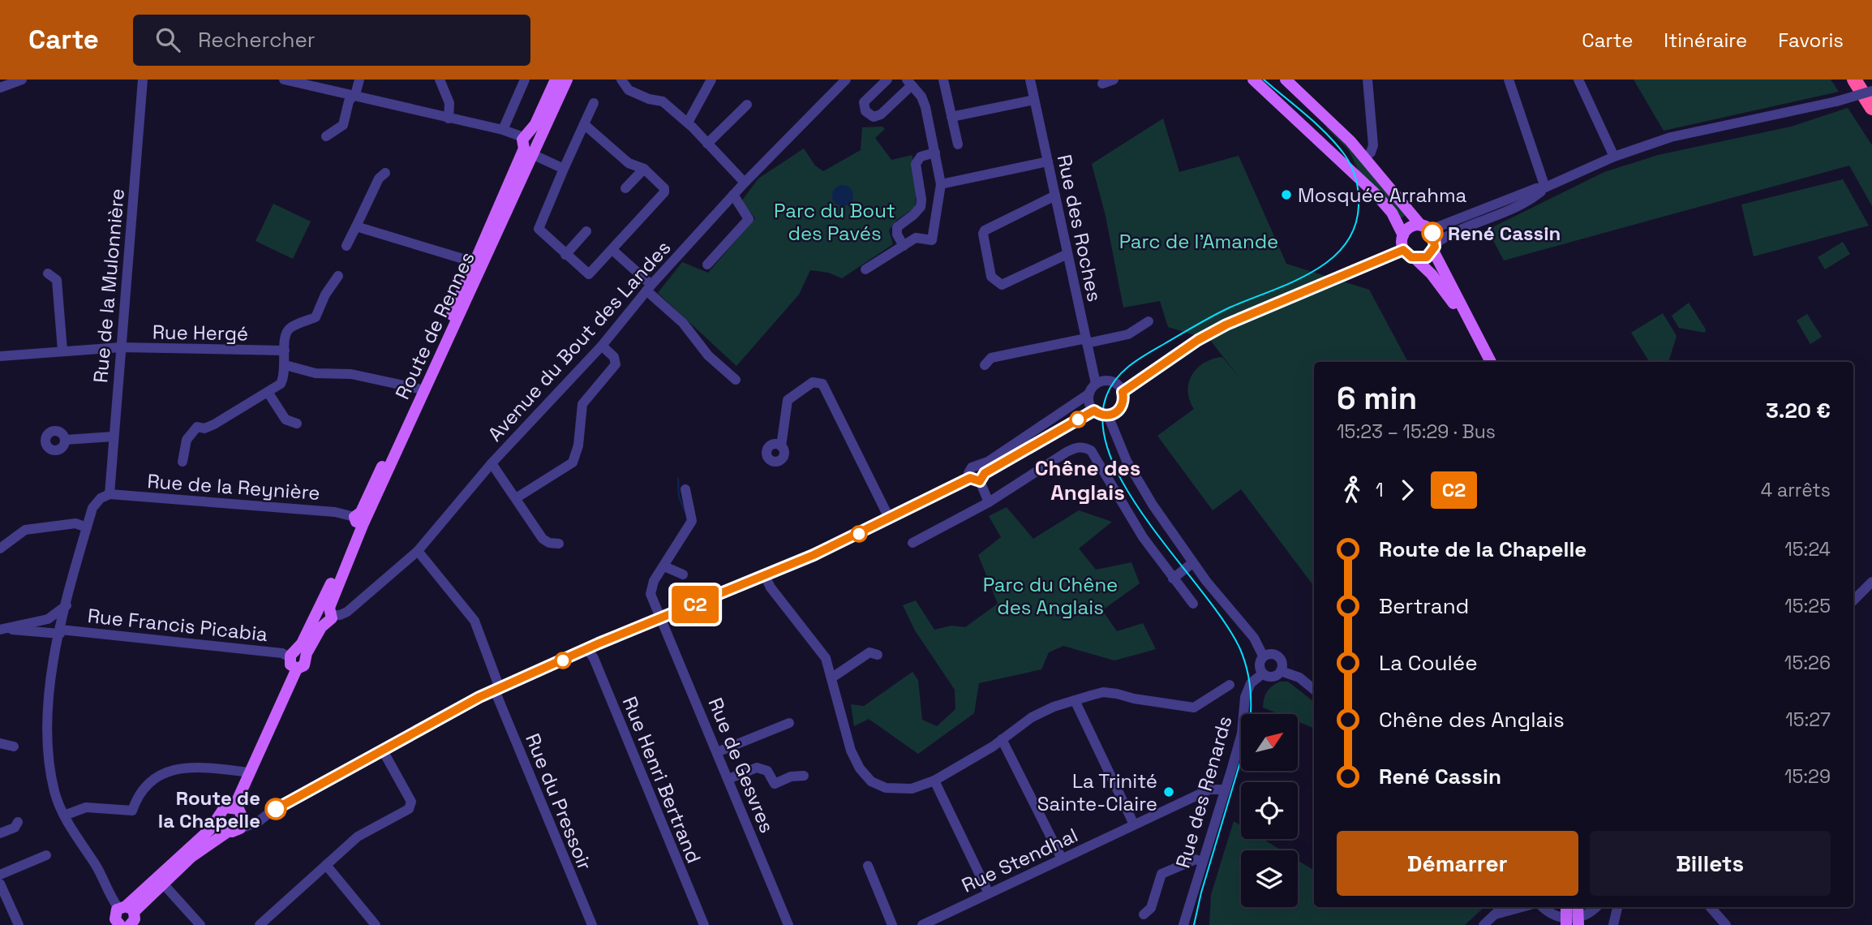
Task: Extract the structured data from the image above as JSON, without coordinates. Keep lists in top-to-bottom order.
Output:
{
  "streets": {
    "main road": ["Route de Rennes"],
    "street": [
      "Rue des Roches",
      "Rue de la Mulonnière",
      "Rue Hergé",
      "Avenue du Bout des Landes",
      "Rue de la Reynière",
      "Rue Francis Picabia",
      "Rue de Gesvres",
      "Rue Henri Bertrand",
      "Rue des Renards",
      "Rue du Pressoir",
      "Rue Stendhal"
    ]
  },
  "crossings": [
    ["Rue de la Mulonnière", "Rue Hergé"],
    ["Rue de la Mulonnière", "Rue de la Reynière"],
    ["Route de Rennes", "Avenue du Bout des Landes"],
    ["Route de Rennes", "Rue de la Reynière"],
    ["Route de Rennes", "Rue Francis Picabia"],
    ["Avenue du Bout des Landes", "Rue du Pressoir"],
    ["Rue des Renards", "Rue Stendhal"]
  ],
  "districts": ["Chêne des Anglais"],
  "parks": ["Parc du Bout des Pavés", "Parc de l'Amande", "Parc du Chêne des Anglais"],
  "places": [
    "Mosquée Arrahma",
    "René Cassin",
    "La Trinité Sainte-Claire",
    "Route de la Chapelle"
  ],
  "lines": ["bus line C2"],
  "north": "top right",
  "page": {
    "header": "Carte",
    "search": "Rechercher",
    "nav": ["Carte", "Itinéraire", "Favoris"],
    "on_map": "C2",
    "heading": ["6 min", "15:23 – 15:29 · Bus", "3.20 €"],
    "legs": ["1", "C2", "4 arrêts"],
    "list": [
      {
        "name": "Route de la Chapelle",
        "value": "15:24"
      },
      {
        "name": "Bertrand",
        "value": "15:25"
      },
      {
        "name": "La Coulée",
        "value": "15:26"
      },
      {
        "name": "Chêne des Anglais",
        "value": "15:27"
      },
      {
        "name": "René Cassin",
        "value": "15:29"
      }
    ],
    "buttons": ["Démarrer", "Billets"]
  }
}
